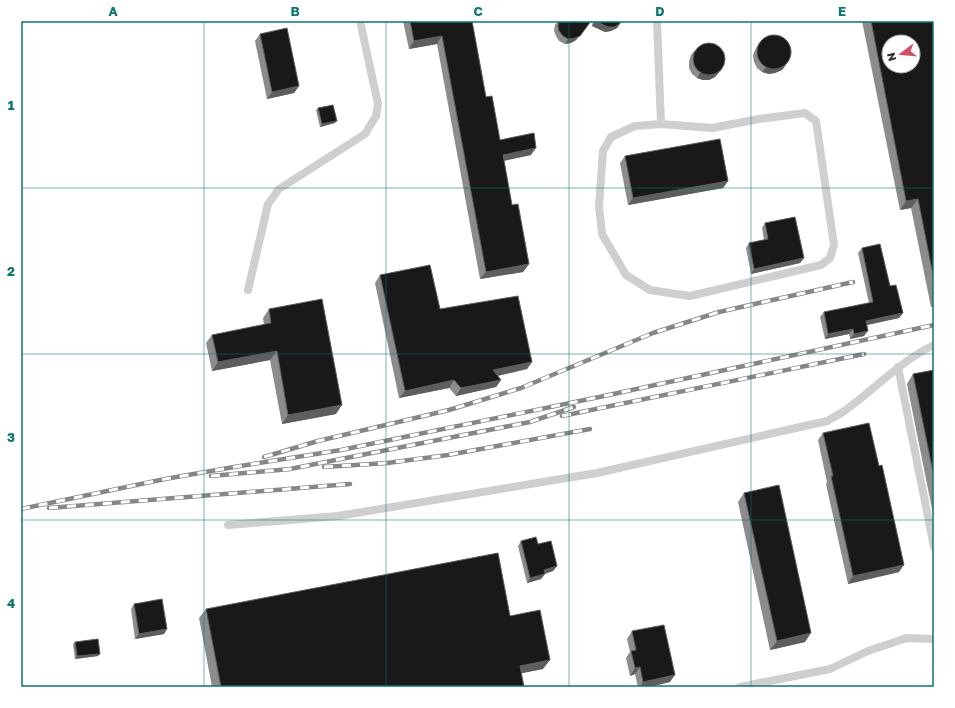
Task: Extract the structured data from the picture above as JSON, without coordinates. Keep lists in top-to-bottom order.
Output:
{
  "north": "left",
  "grid": {
    "columns": [
      "A",
      "B",
      "C",
      "D",
      "E"
    ],
    "rows": [
      "1",
      "2",
      "3",
      "4"
    ]
  }
}
